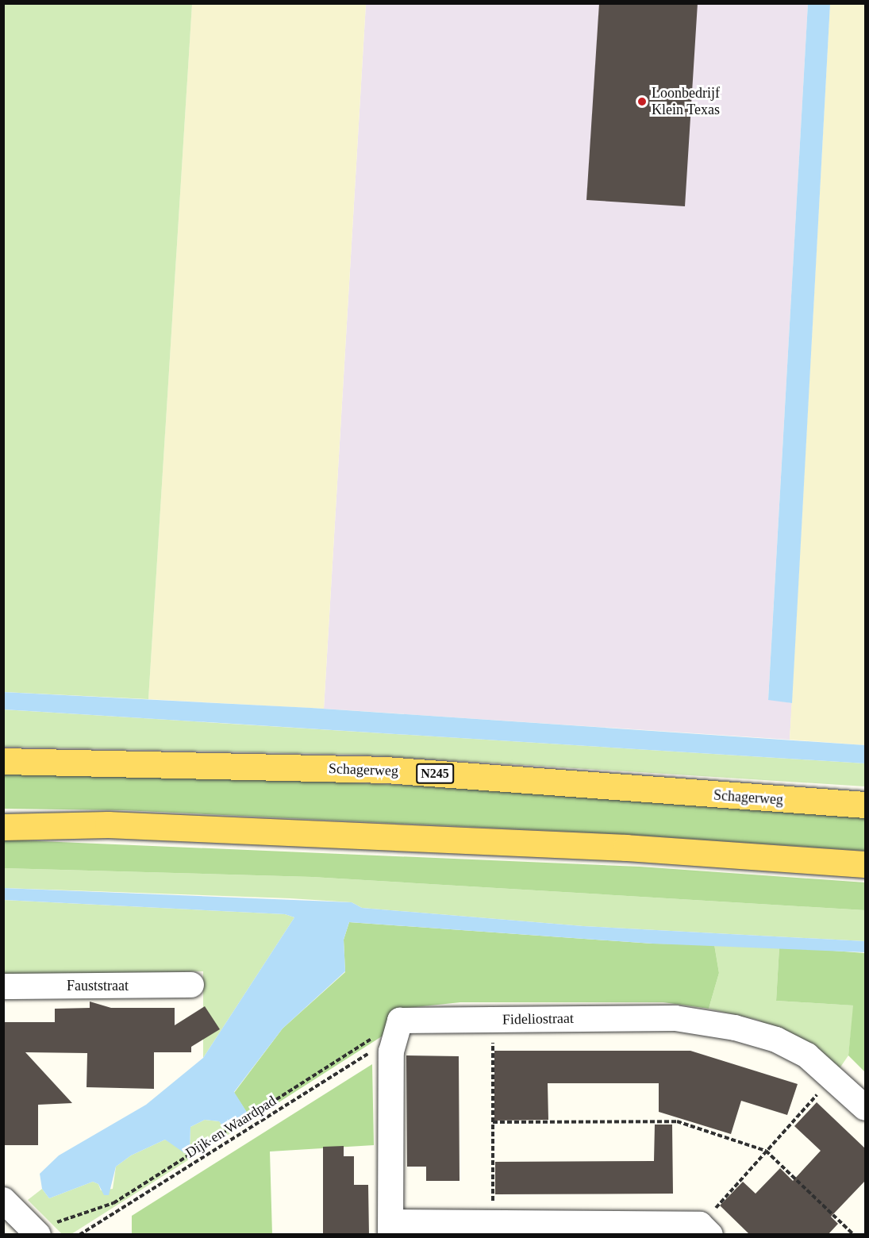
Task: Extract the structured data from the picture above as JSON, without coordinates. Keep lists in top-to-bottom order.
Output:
{
  "streets": {
    "main road": ["Schagerweg", "N245"],
    "street": ["Fauststraat", "Fideliostraat"],
    "path": ["Dijk en Waardpad"]
  },
  "crossings": [
    ["Fideliostraat", "Dijk en Waardpad"]
  ],
  "places": ["Loonbedrijf Klein Texas"]
}
